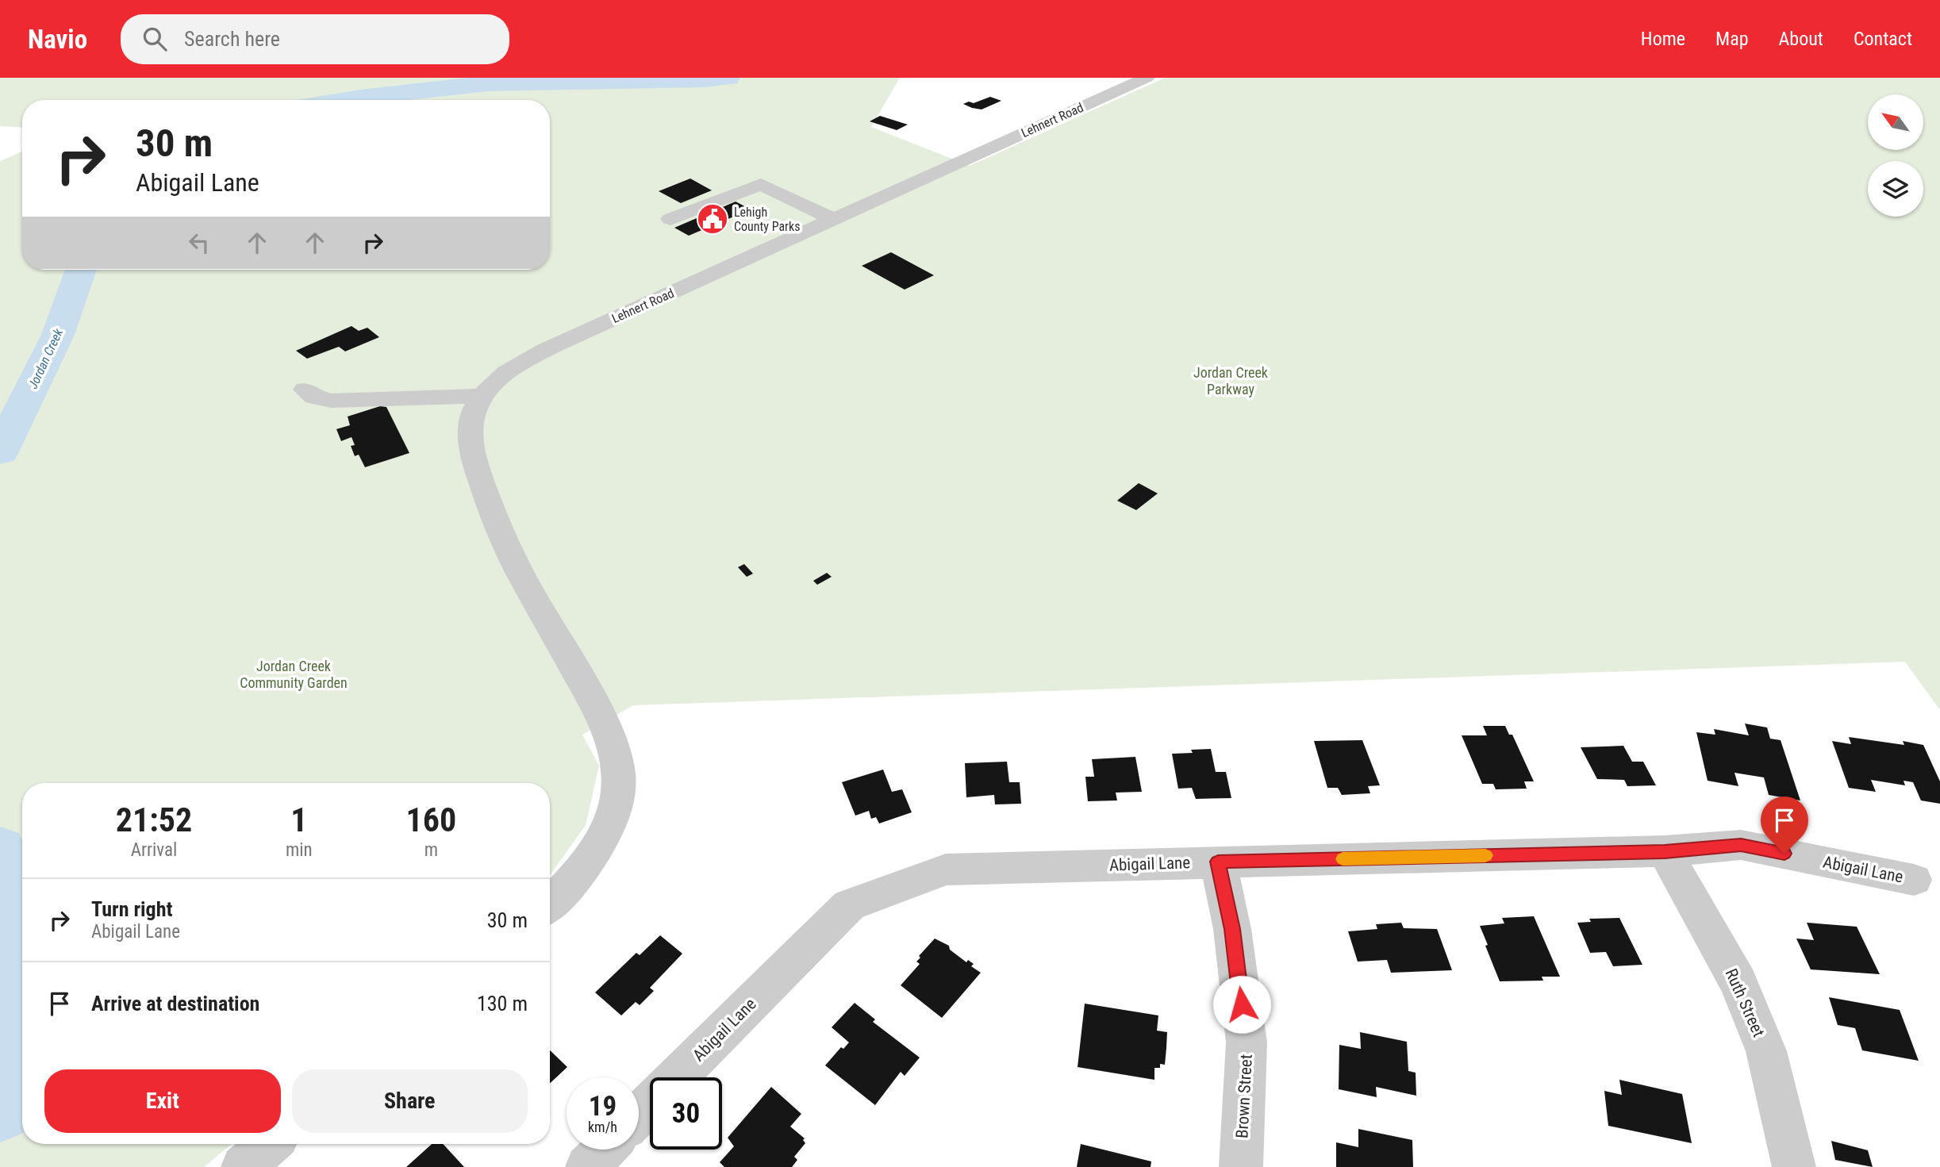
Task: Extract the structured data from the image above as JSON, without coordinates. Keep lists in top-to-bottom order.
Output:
{
  "streets": {
    "street": [
      "Lehnert Road",
      "Abigail Lane",
      "Ruth Street",
      "Brown Street"
    ]
  },
  "crossings": [
    ["Abigail Lane", "Ruth Street"],
    ["Abigail Lane", "Brown Street"]
  ],
  "water": ["Jordan Creek"],
  "parks": ["Jordan Creek Parkway", "Jordan Creek Community Garden"],
  "places": {
    "public building": ["Lehigh County Parks"]
  },
  "north": "top left",
  "page": {
    "header": "Navio",
    "search": "Search here",
    "nav": [
      "Home",
      "Map",
      "About",
      "Contact"
    ],
    "turn": ["30 m", "Abigail Lane"],
    "eta": [
      "21:52",
      "Arrival",
      "1",
      "min",
      "160",
      "m"
    ],
    "list": [
      {
        "name": "Turn right",
        "note": "Abigail Lane",
        "value": "30 m"
      },
      {
        "name": "Arrive at destination",
        "value": "130 m"
      }
    ],
    "buttons": ["Exit", "Share"],
    "speed": "19 km/h",
    "limit": "30"
  }
}
